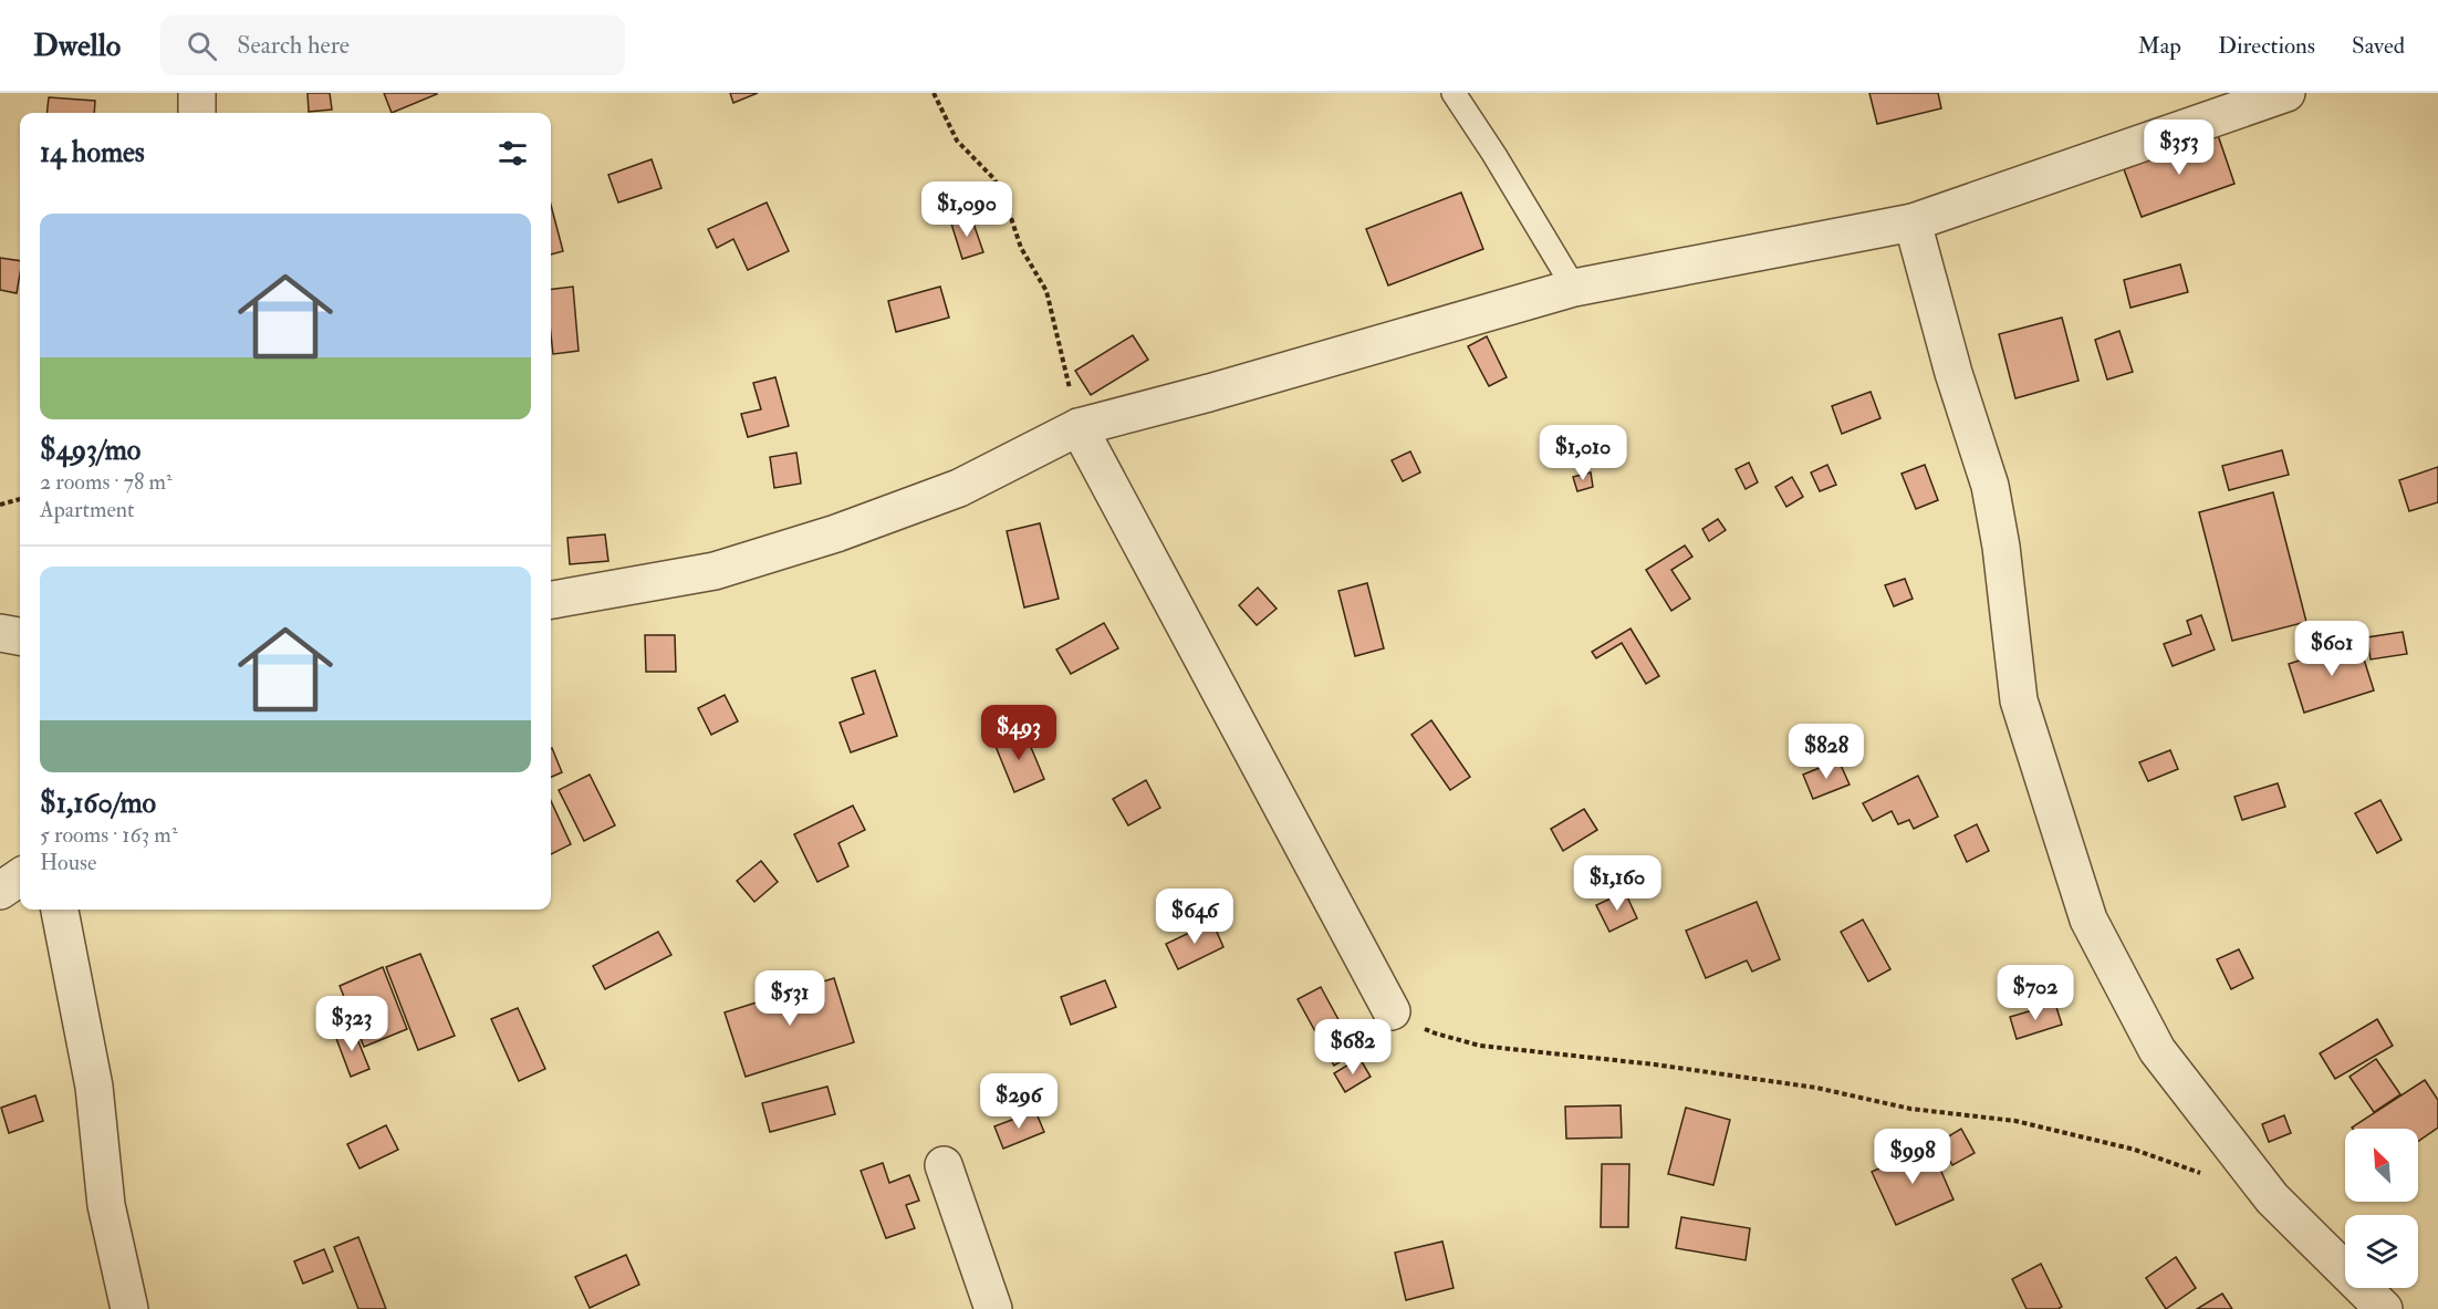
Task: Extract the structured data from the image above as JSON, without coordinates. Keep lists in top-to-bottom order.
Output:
{
  "north": "top left",
  "page": {
    "header": "Dwello",
    "search": "Search here",
    "nav": ["Map", "Directions", "Saved"],
    "heading": "14 homes",
    "price": [
      "$353",
      "$1,090",
      "$1,010",
      "$601",
      "$493",
      "$828",
      "$1,160",
      "$646",
      "$702",
      "$531",
      "$323",
      "$682",
      "$296",
      "$998"
    ],
    "list": [
      {
        "name": "$493/mo",
        "note": "2 rooms · 78 m² · Apartment"
      },
      {
        "name": "$1,160/mo",
        "note": "5 rooms · 163 m² · House"
      }
    ]
  }
}
